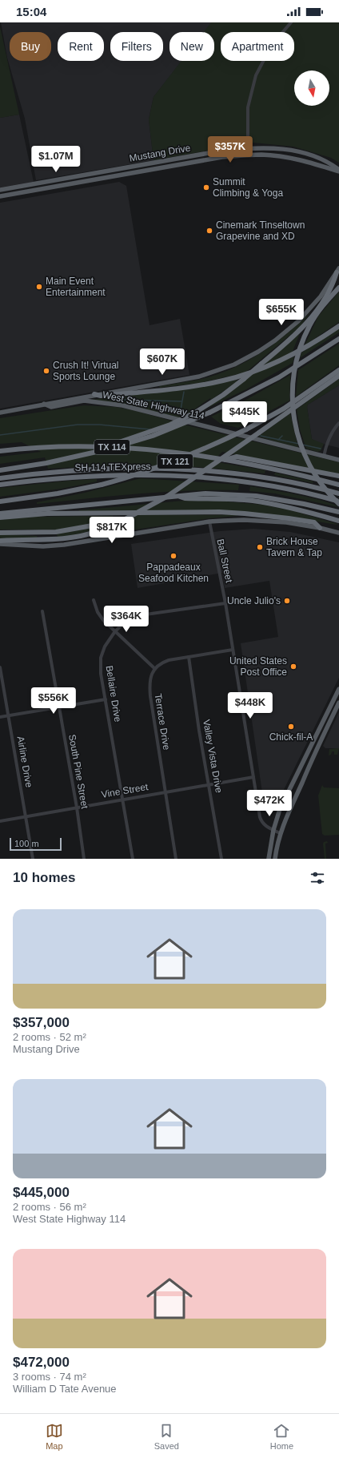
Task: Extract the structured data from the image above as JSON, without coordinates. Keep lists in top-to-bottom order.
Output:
{
  "streets": {
    "highway": ["TX 114", "TX 121", "SH 114 TEXpress"],
    "main road": ["Mustang Drive", "West State Highway 114"],
    "street": [
      "Ball Street",
      "Bellaire Drive",
      "Terrace Drive",
      "Valley Vista Drive",
      "Airline Drive",
      "South Pine Street",
      "Vine Street"
    ]
  },
  "crossings": [
    ["Ball Street", "Bellaire Drive"],
    ["Ball Street", "Vine Street"],
    ["Bellaire Drive", "Vine Street"],
    ["Terrace Drive", "Vine Street"],
    ["Valley Vista Drive", "Vine Street"],
    ["Airline Drive", "Vine Street"],
    ["South Pine Street", "Vine Street"]
  ],
  "places": [
    "Summit Climbing & Yoga",
    "Cinemark Tinseltown Grapevine and XD",
    "Main Event Entertainment",
    "Crush It! Virtual Sports Lounge",
    "Brick House Tavern & Tap",
    "Pappadeaux Seafood Kitchen",
    "Uncle Julio's",
    "United States Post Office",
    "Chick-fil-A"
  ],
  "scale_bar": "100 m",
  "north": "bottom",
  "page": {
    "status": "15:04",
    "chip": [
      "Buy",
      "Rent",
      "Filters",
      "New",
      "Apartment"
    ],
    "price": [
      "$357K",
      "$1.07M",
      "$655K",
      "$607K",
      "$445K",
      "$817K",
      "$364K",
      "$556K",
      "$448K",
      "$472K"
    ],
    "scale": "100 m",
    "heading": "10 homes",
    "list": [
      {
        "name": "$357,000",
        "note": "2 rooms · 52 m² · Mustang Drive"
      },
      {
        "name": "$445,000",
        "note": "2 rooms · 56 m² · West State Highway 114"
      },
      {
        "name": "$472,000",
        "note": "3 rooms · 74 m² · William D Tate Avenue"
      }
    ],
    "tabs": ["Map", "Saved", "Home"]
  }
}
